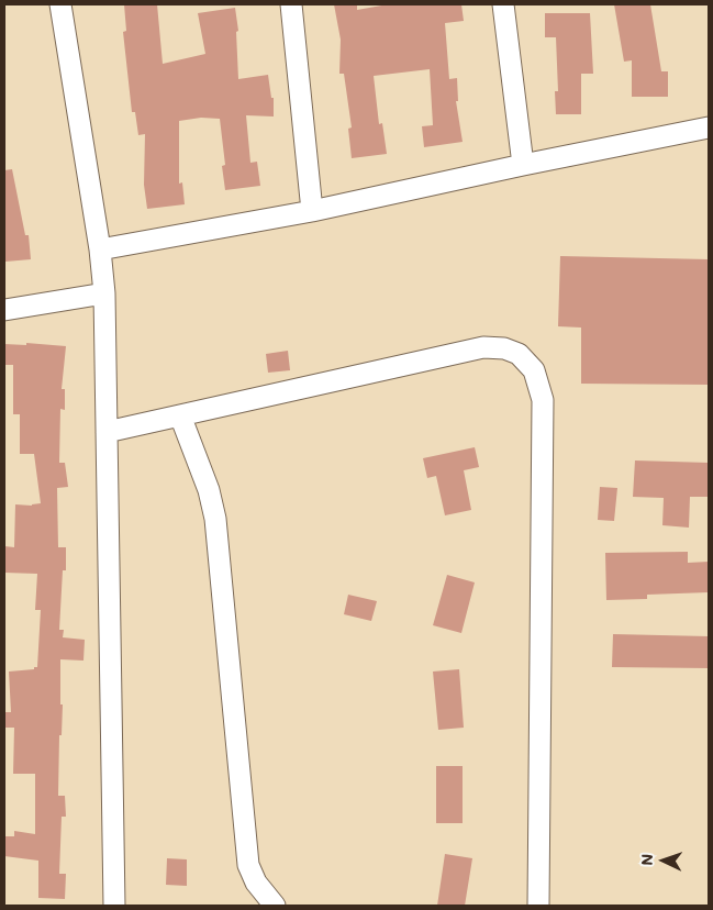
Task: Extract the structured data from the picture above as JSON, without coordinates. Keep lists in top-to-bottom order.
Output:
{
  "north": "left"
}
